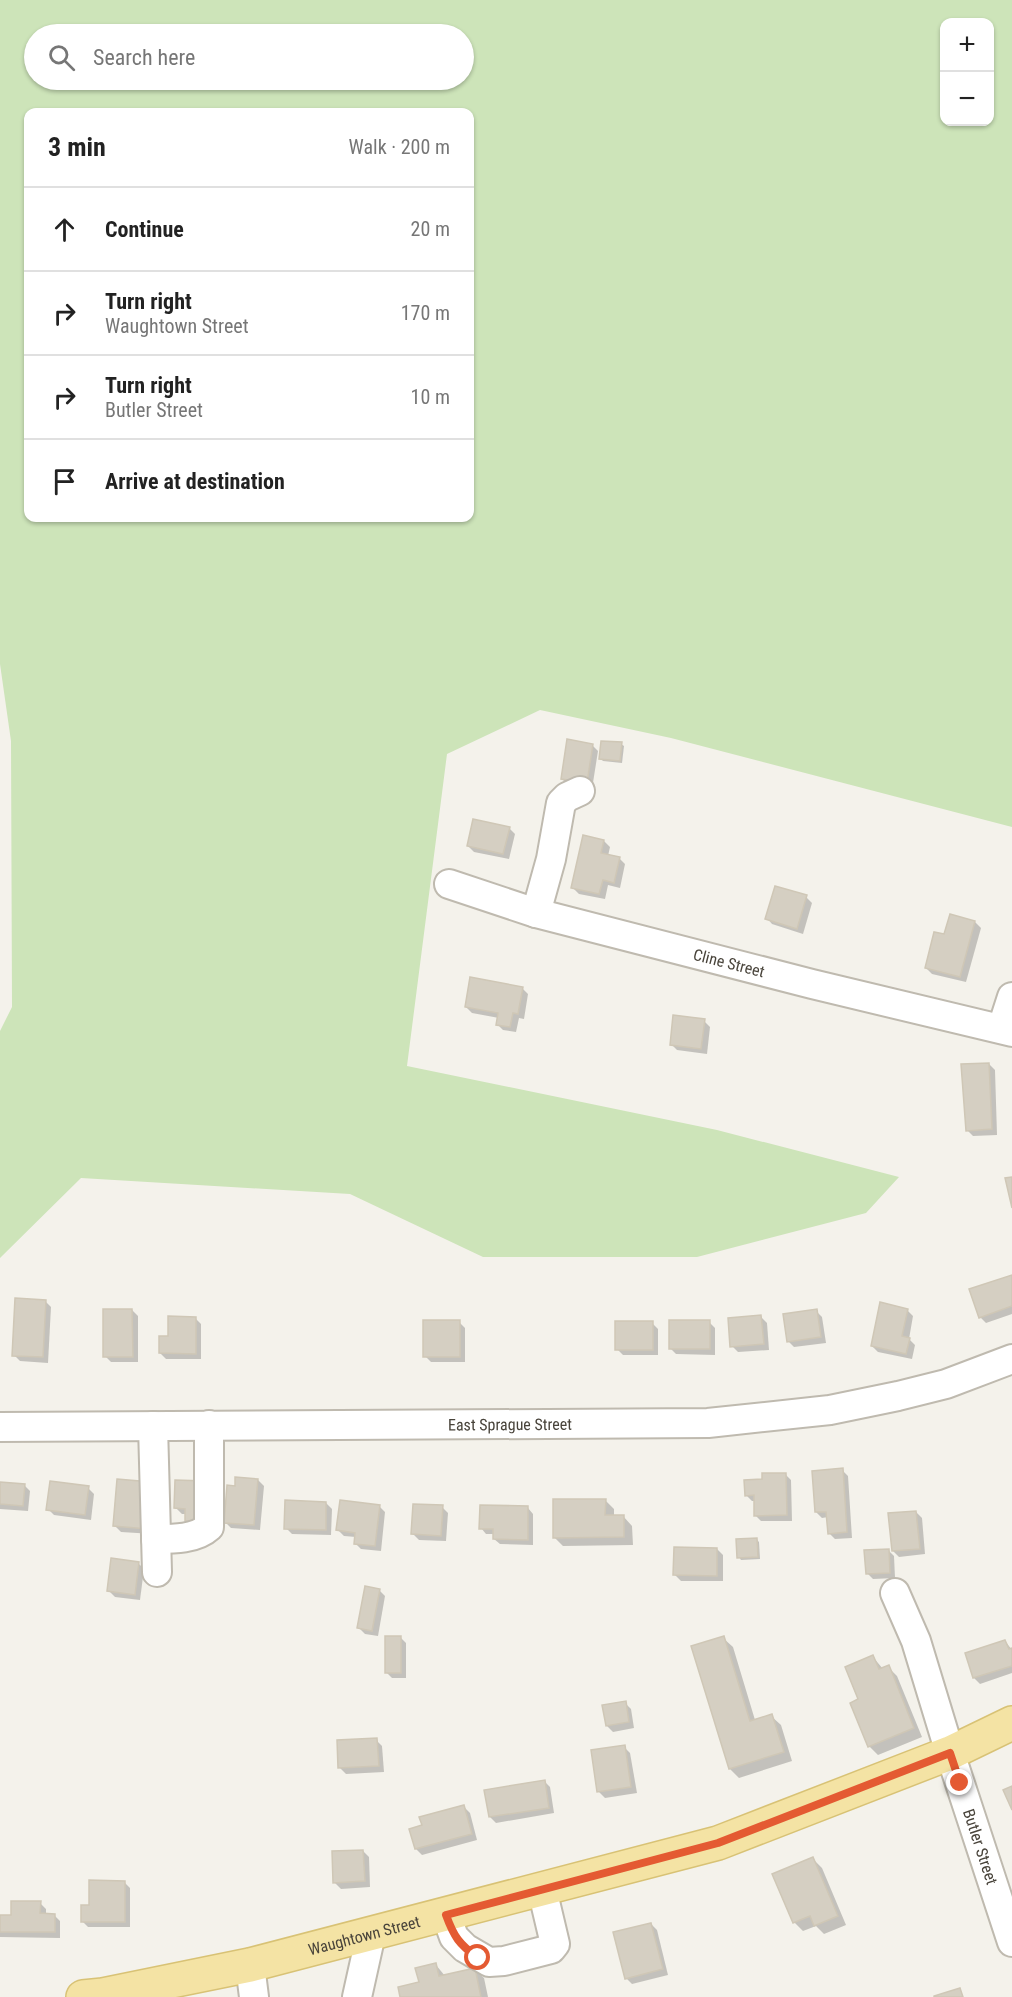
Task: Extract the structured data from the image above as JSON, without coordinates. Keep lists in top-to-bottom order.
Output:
{
  "streets": {
    "main road": ["Waughtown Street"],
    "street": ["Cline Street", "East Sprague Street", "Butler Street"]
  },
  "crossings": [
    ["Butler Street", "Waughtown Street"]
  ],
  "page": {
    "map_buttons": ["+", "−"],
    "search": "Search here",
    "heading": ["3 min", "Walk · 200 m"],
    "list": [
      ["Continue", "20 m"],
      ["Turn right", "Waughtown Street", "170 m"],
      ["Turn right", "Butler Street", "10 m"],
      "Arrive at destination"
    ]
  }
}
